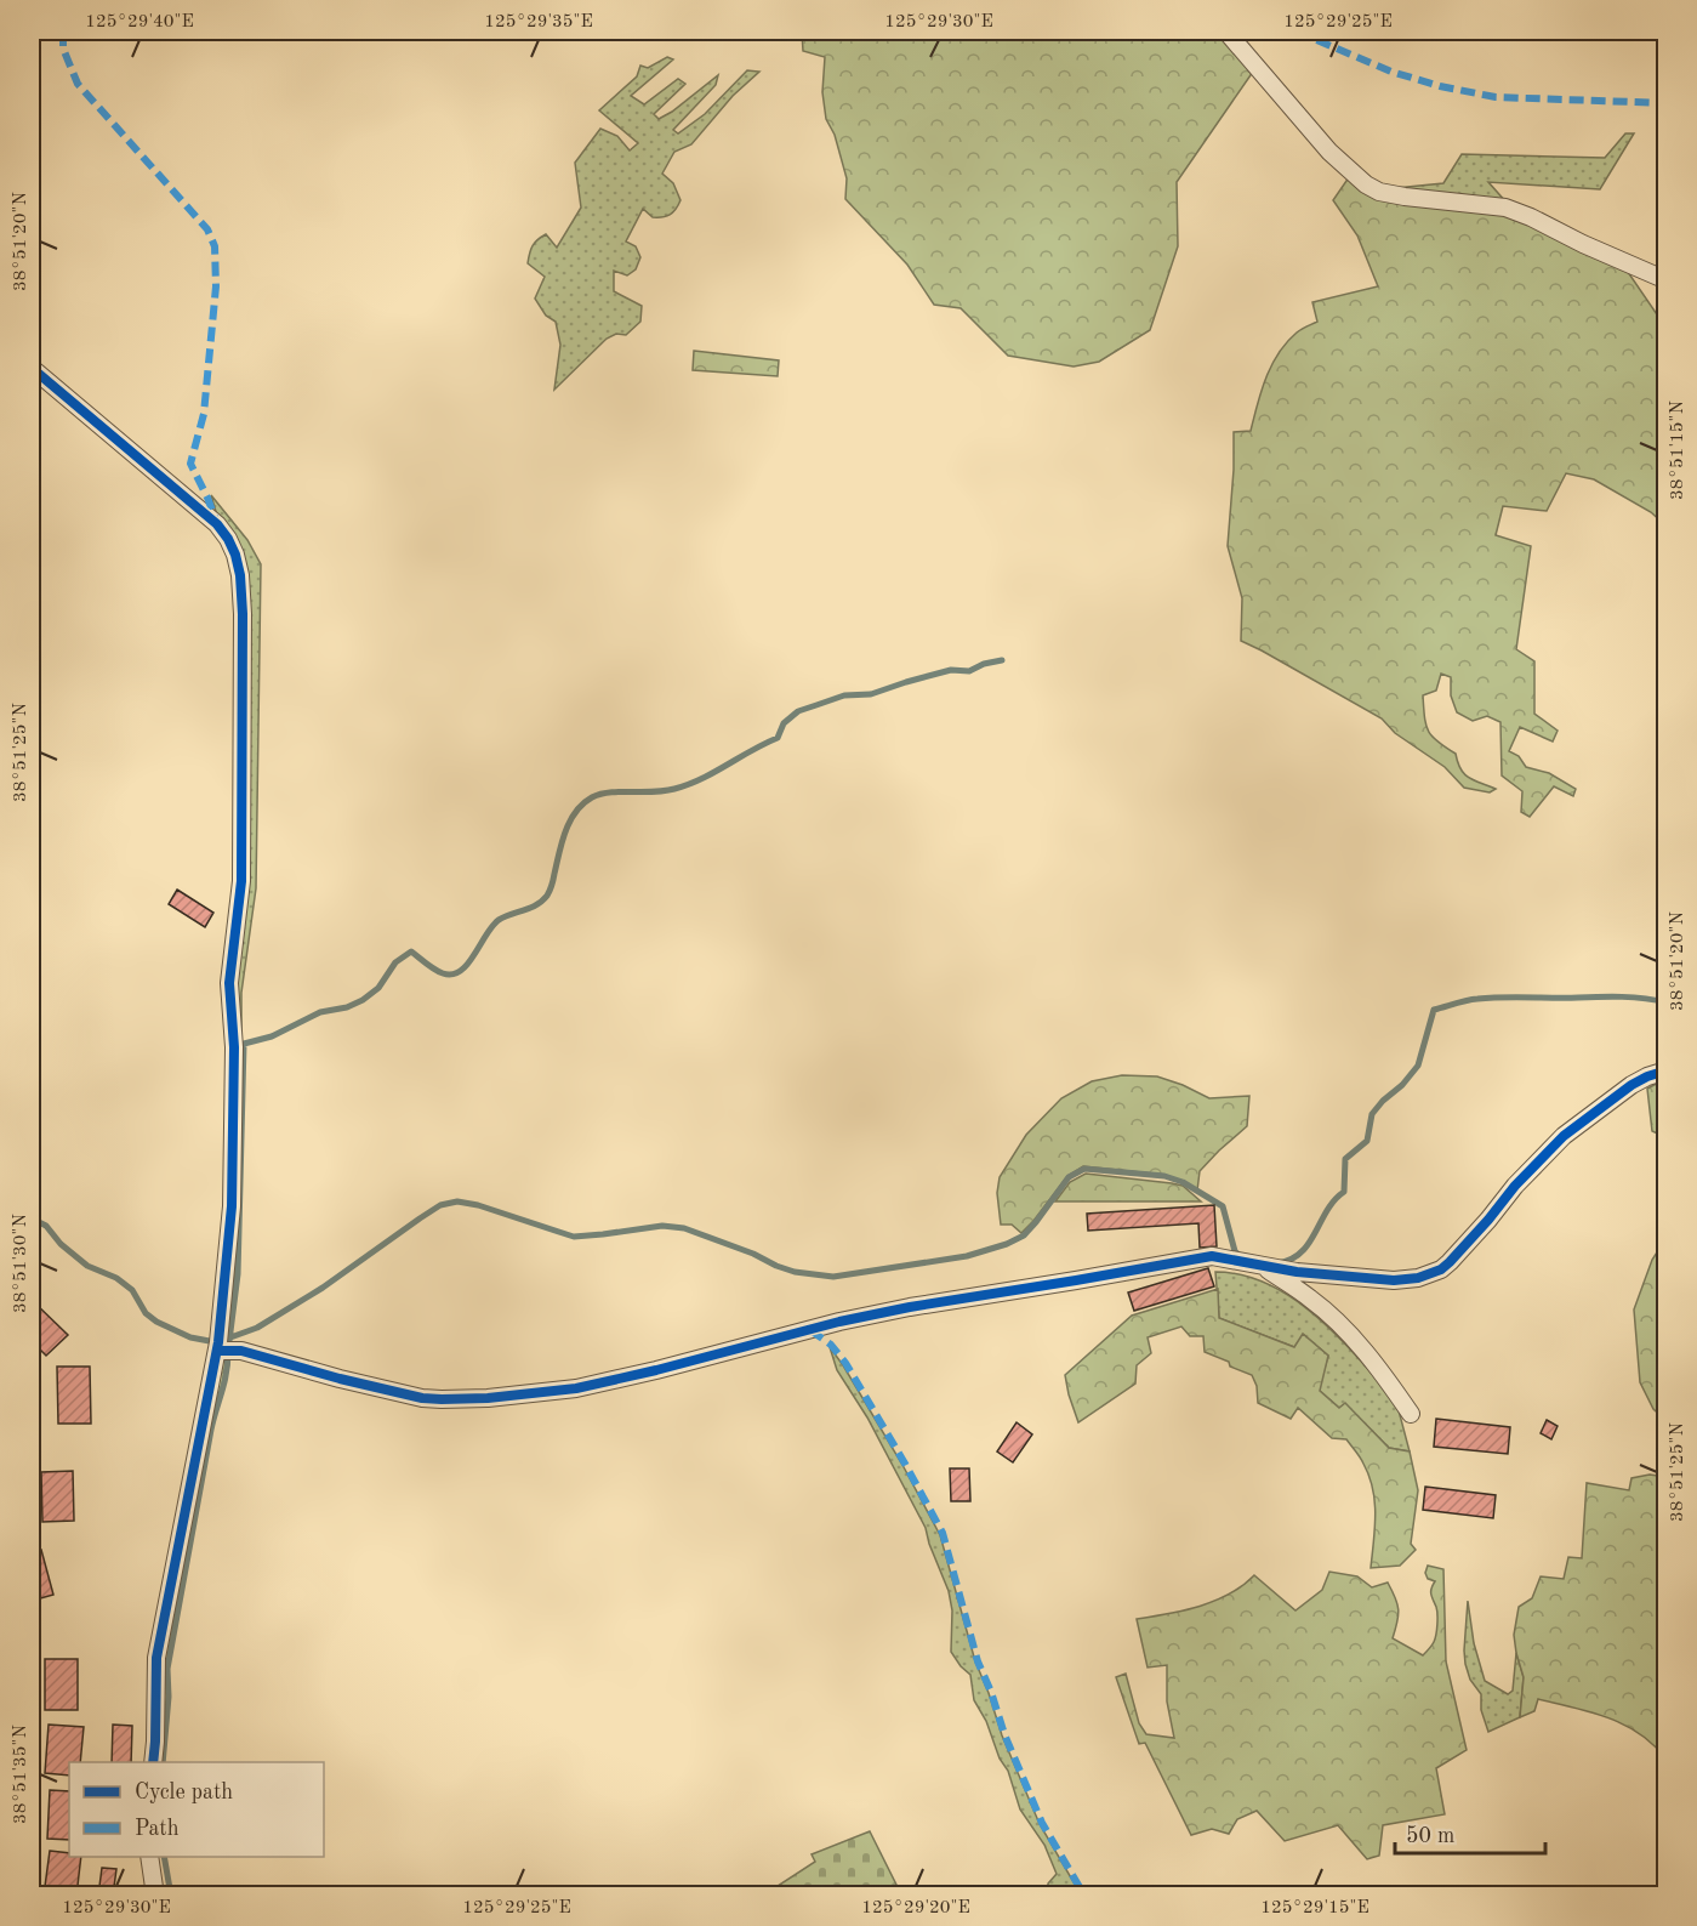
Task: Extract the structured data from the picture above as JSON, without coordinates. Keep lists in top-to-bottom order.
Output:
{
  "legend": ["Cycle path", "Path"],
  "scale_bar": "50 m",
  "coordinates": [
    "125°29'40\"E",
    "125°29'35\"E",
    "125°29'30\"E",
    "125°29'25\"E",
    "38°51'20\"N",
    "38°51'15\"N",
    "38°51'25\"N",
    "38°51'30\"N",
    "38°51'35\"N",
    "125°29'20\"E",
    "125°29'15\"E"
  ]
}
